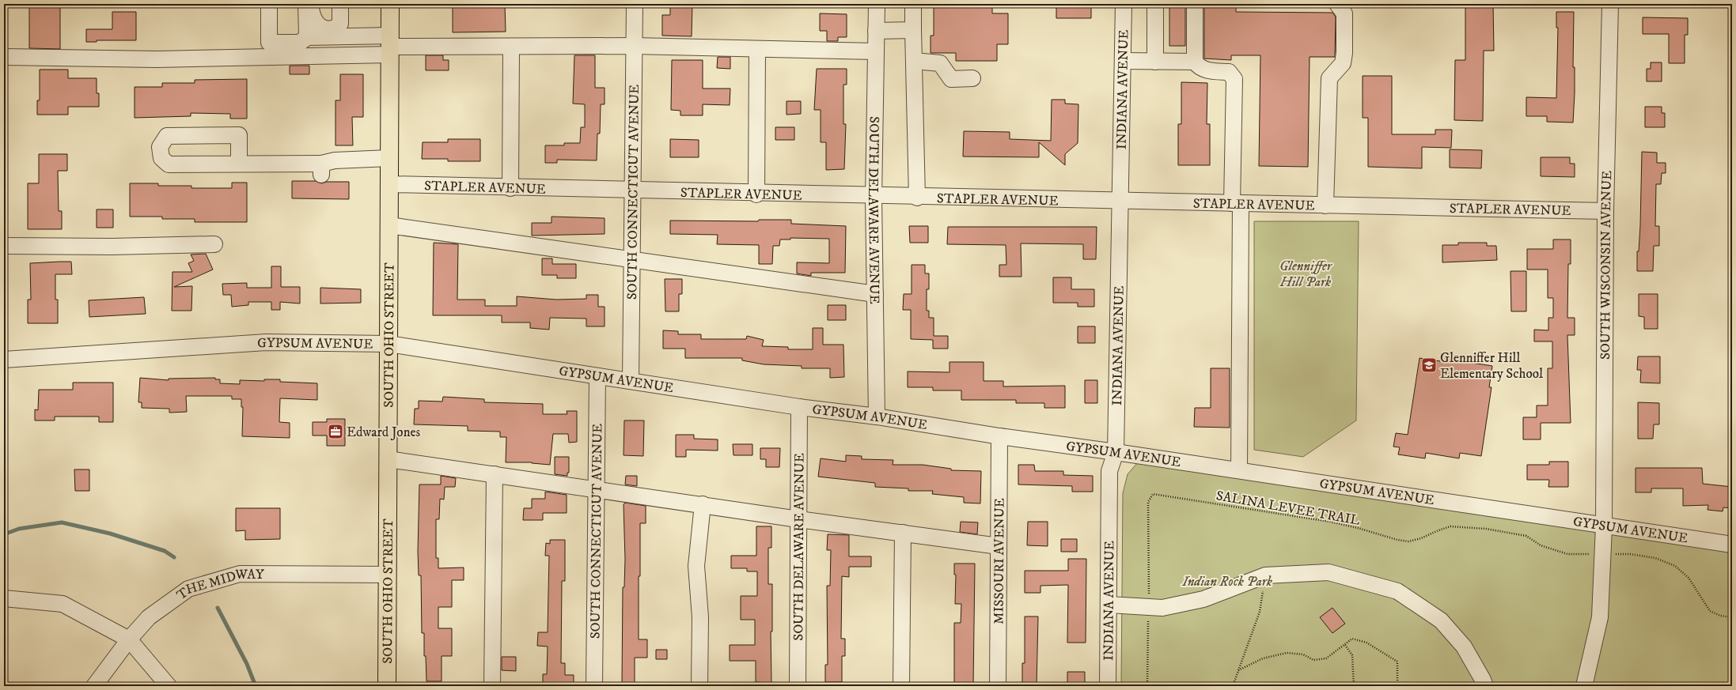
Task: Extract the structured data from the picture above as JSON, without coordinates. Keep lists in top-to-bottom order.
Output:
{
  "streets": {
    "main road": ["SOUTH OHIO STREET"],
    "street": [
      "INDIANA AVENUE",
      "STAPLER AVENUE",
      "SOUTH CONNECTICUT AVENUE",
      "SOUTH DELAWARE AVENUE",
      "SOUTH WISCONSIN AVENUE",
      "GYPSUM AVENUE",
      "MISSOURI AVENUE",
      "THE MIDWAY"
    ],
    "path": ["SALINA LEVEE TRAIL"]
  },
  "crossings": [
    ["INDIANA AVENUE", "STAPLER AVENUE"],
    ["INDIANA AVENUE", "GYPSUM AVENUE"],
    ["STAPLER AVENUE", "SOUTH CONNECTICUT AVENUE"],
    ["STAPLER AVENUE", "SOUTH DELAWARE AVENUE"],
    ["STAPLER AVENUE", "SOUTH WISCONSIN AVENUE"],
    ["STAPLER AVENUE", "SOUTH OHIO STREET"],
    ["SOUTH CONNECTICUT AVENUE", "GYPSUM AVENUE"],
    ["SOUTH DELAWARE AVENUE", "GYPSUM AVENUE"],
    ["SOUTH WISCONSIN AVENUE", "GYPSUM AVENUE"],
    ["SOUTH WISCONSIN AVENUE", "SALINA LEVEE TRAIL"],
    ["SOUTH OHIO STREET", "GYPSUM AVENUE"],
    ["SOUTH OHIO STREET", "THE MIDWAY"],
    ["GYPSUM AVENUE", "MISSOURI AVENUE"]
  ],
  "parks": ["Glenniffer Hill Park", "Indian Rock Park"],
  "places": {
    "school or university": ["Glenniffer Hill Elementary School"],
    "office": ["Edward Jones"]
  }
}
